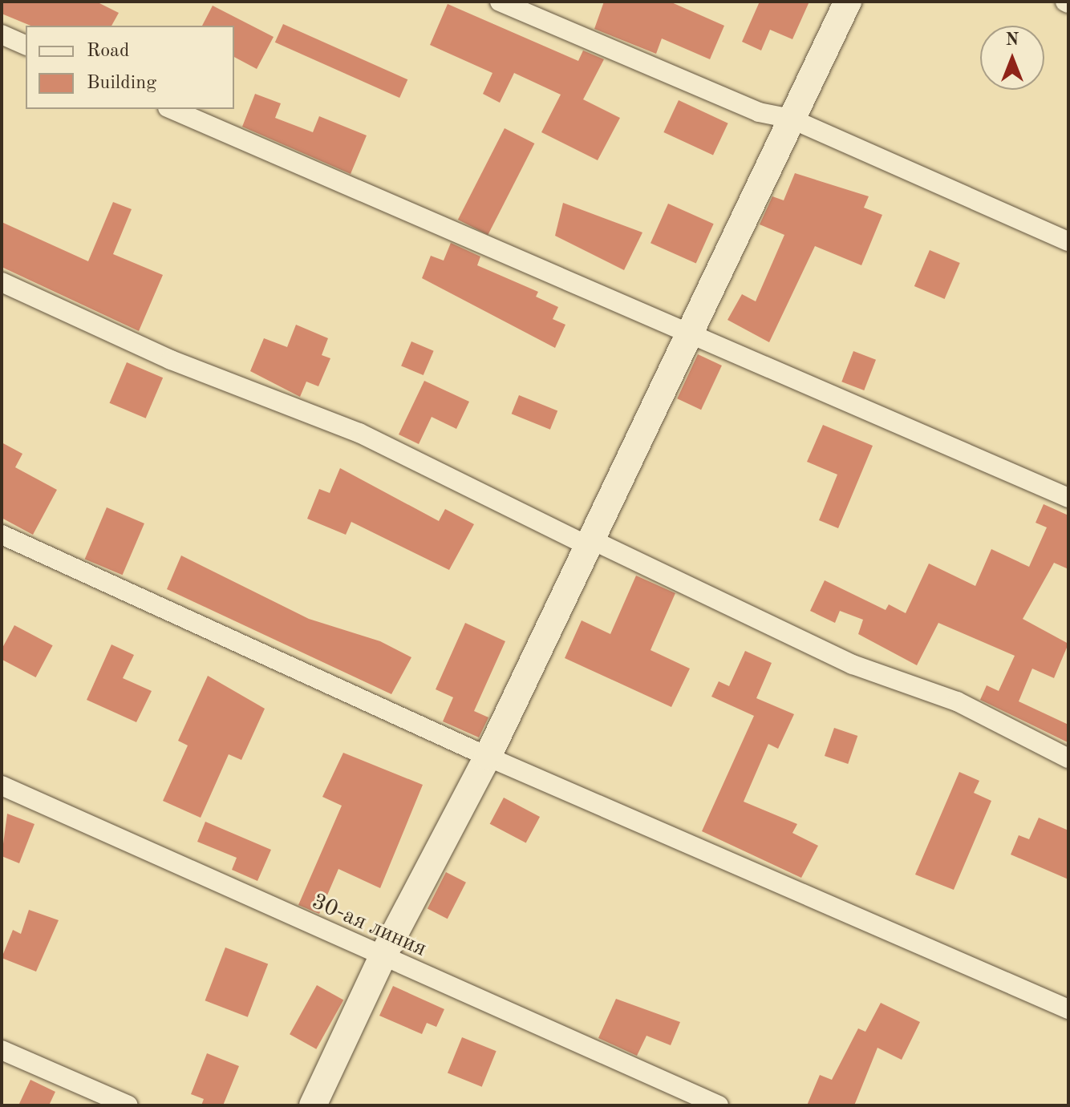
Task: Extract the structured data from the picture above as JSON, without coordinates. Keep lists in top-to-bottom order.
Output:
{
  "streets": {
    "street": ["30-ая линия"]
  },
  "legend": ["Road", "Building"],
  "north": "top"
}
